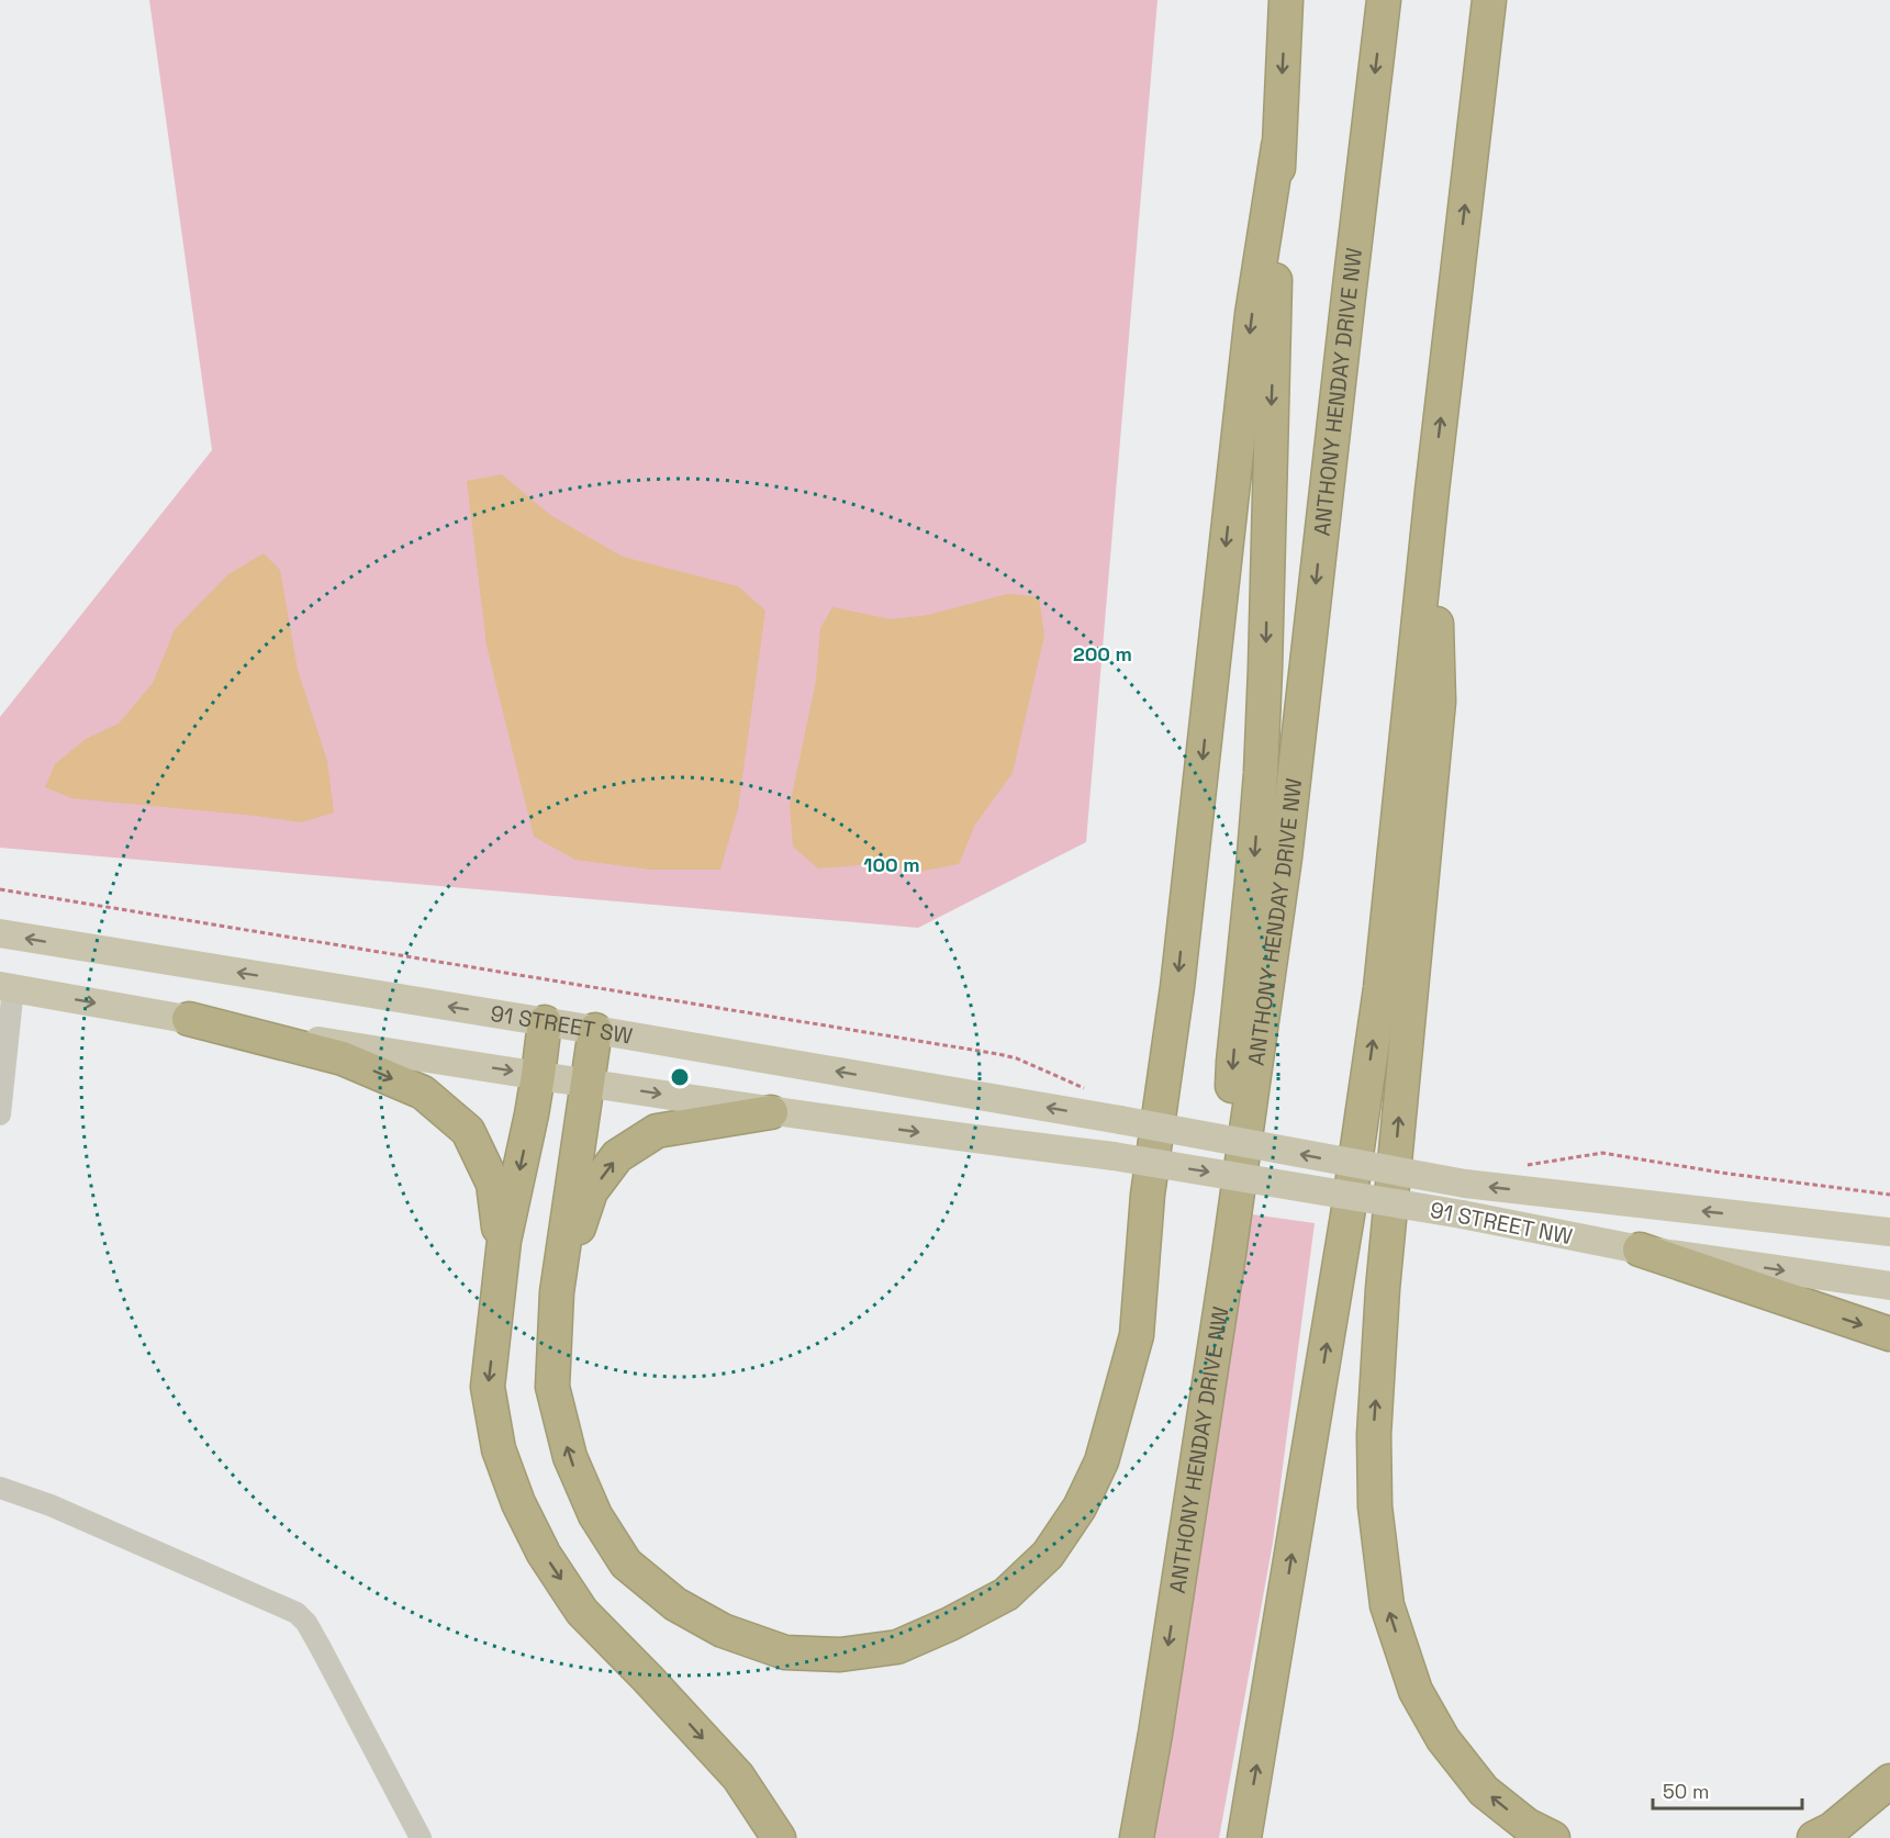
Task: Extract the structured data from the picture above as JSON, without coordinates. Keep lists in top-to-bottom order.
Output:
{
  "streets": {
    "highway": ["ANTHONY HENDAY DRIVE NW"],
    "main road": ["91 STREET SW", "91 STREET NW"]
  },
  "crossings": [
    ["91 STREET SW", "91 STREET NW"]
  ],
  "scale_bar": "50 m",
  "rings": ["200 m", "100 m"]
}
